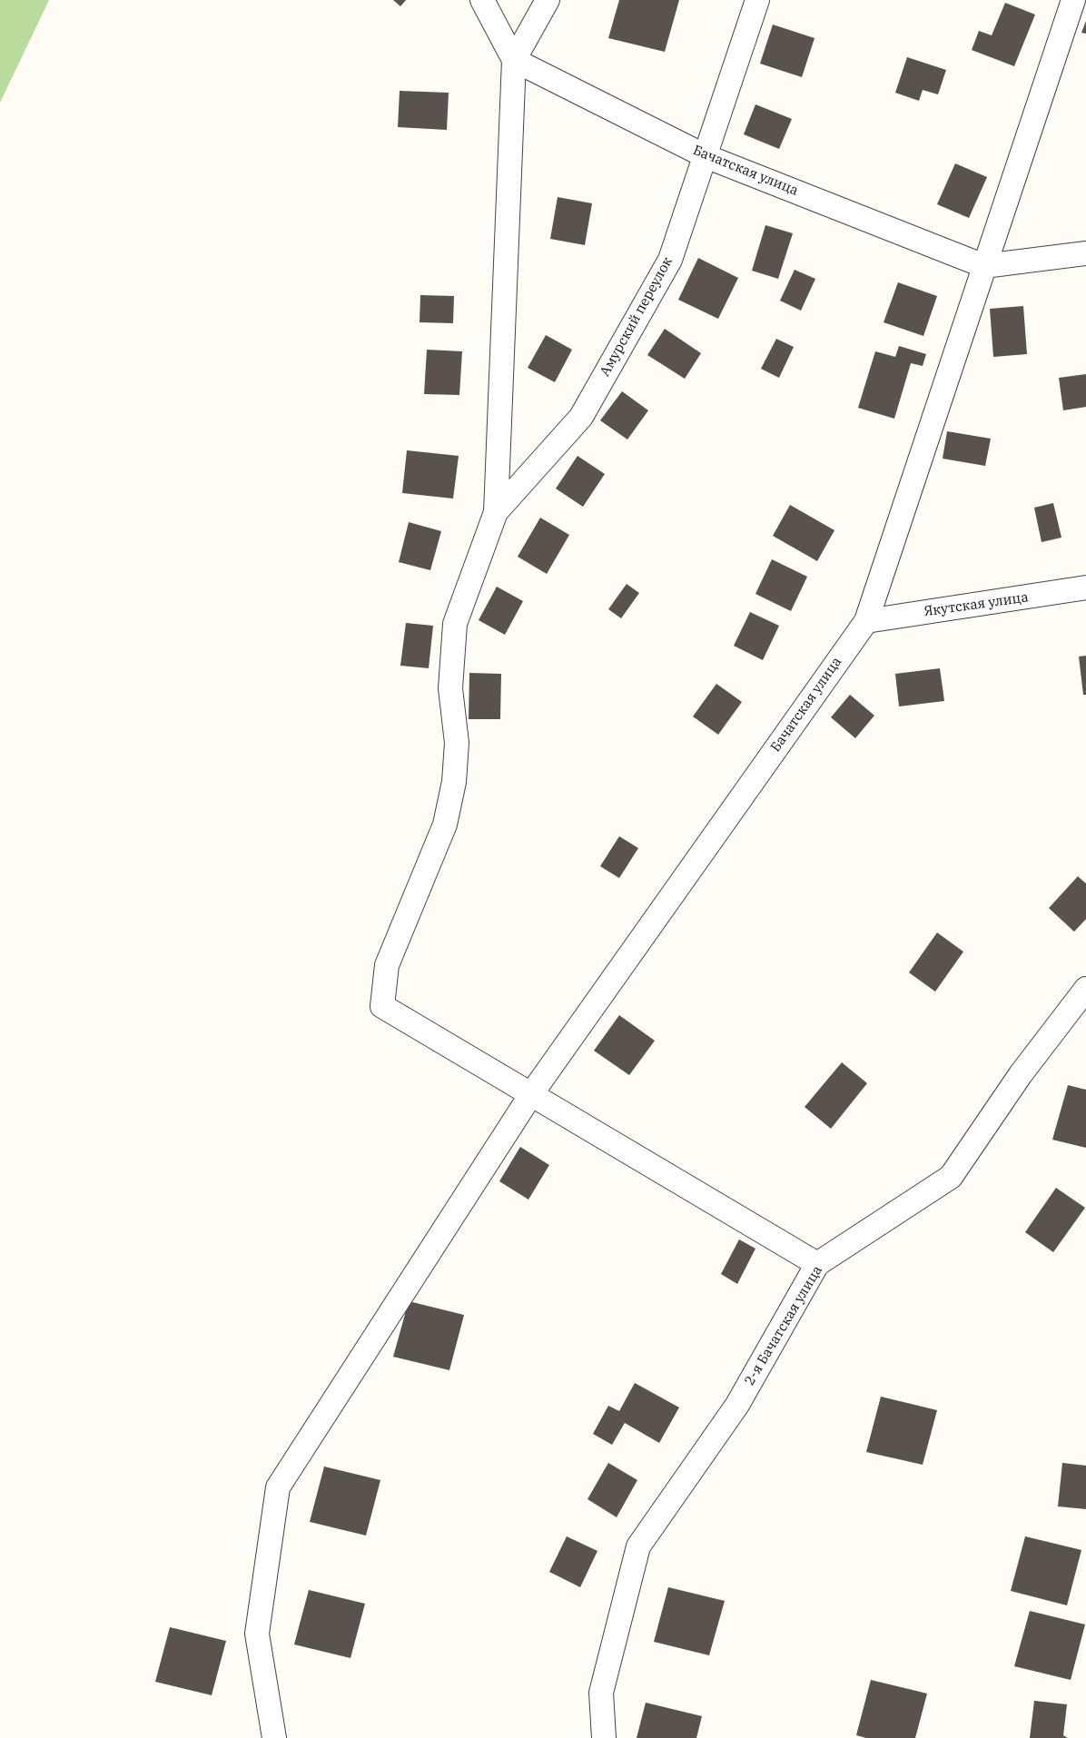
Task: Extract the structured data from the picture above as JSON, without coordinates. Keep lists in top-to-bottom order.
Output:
{
  "streets": {
    "street": [
      "Бачатская улица",
      "Амурский переулок",
      "Якутская улица",
      "2-я Бачатская улица"
    ]
  },
  "crossings": [
    ["Бачатская улица", "Амурский переулок"],
    ["Бачатская улица", "Якутская улица"]
  ]
}
